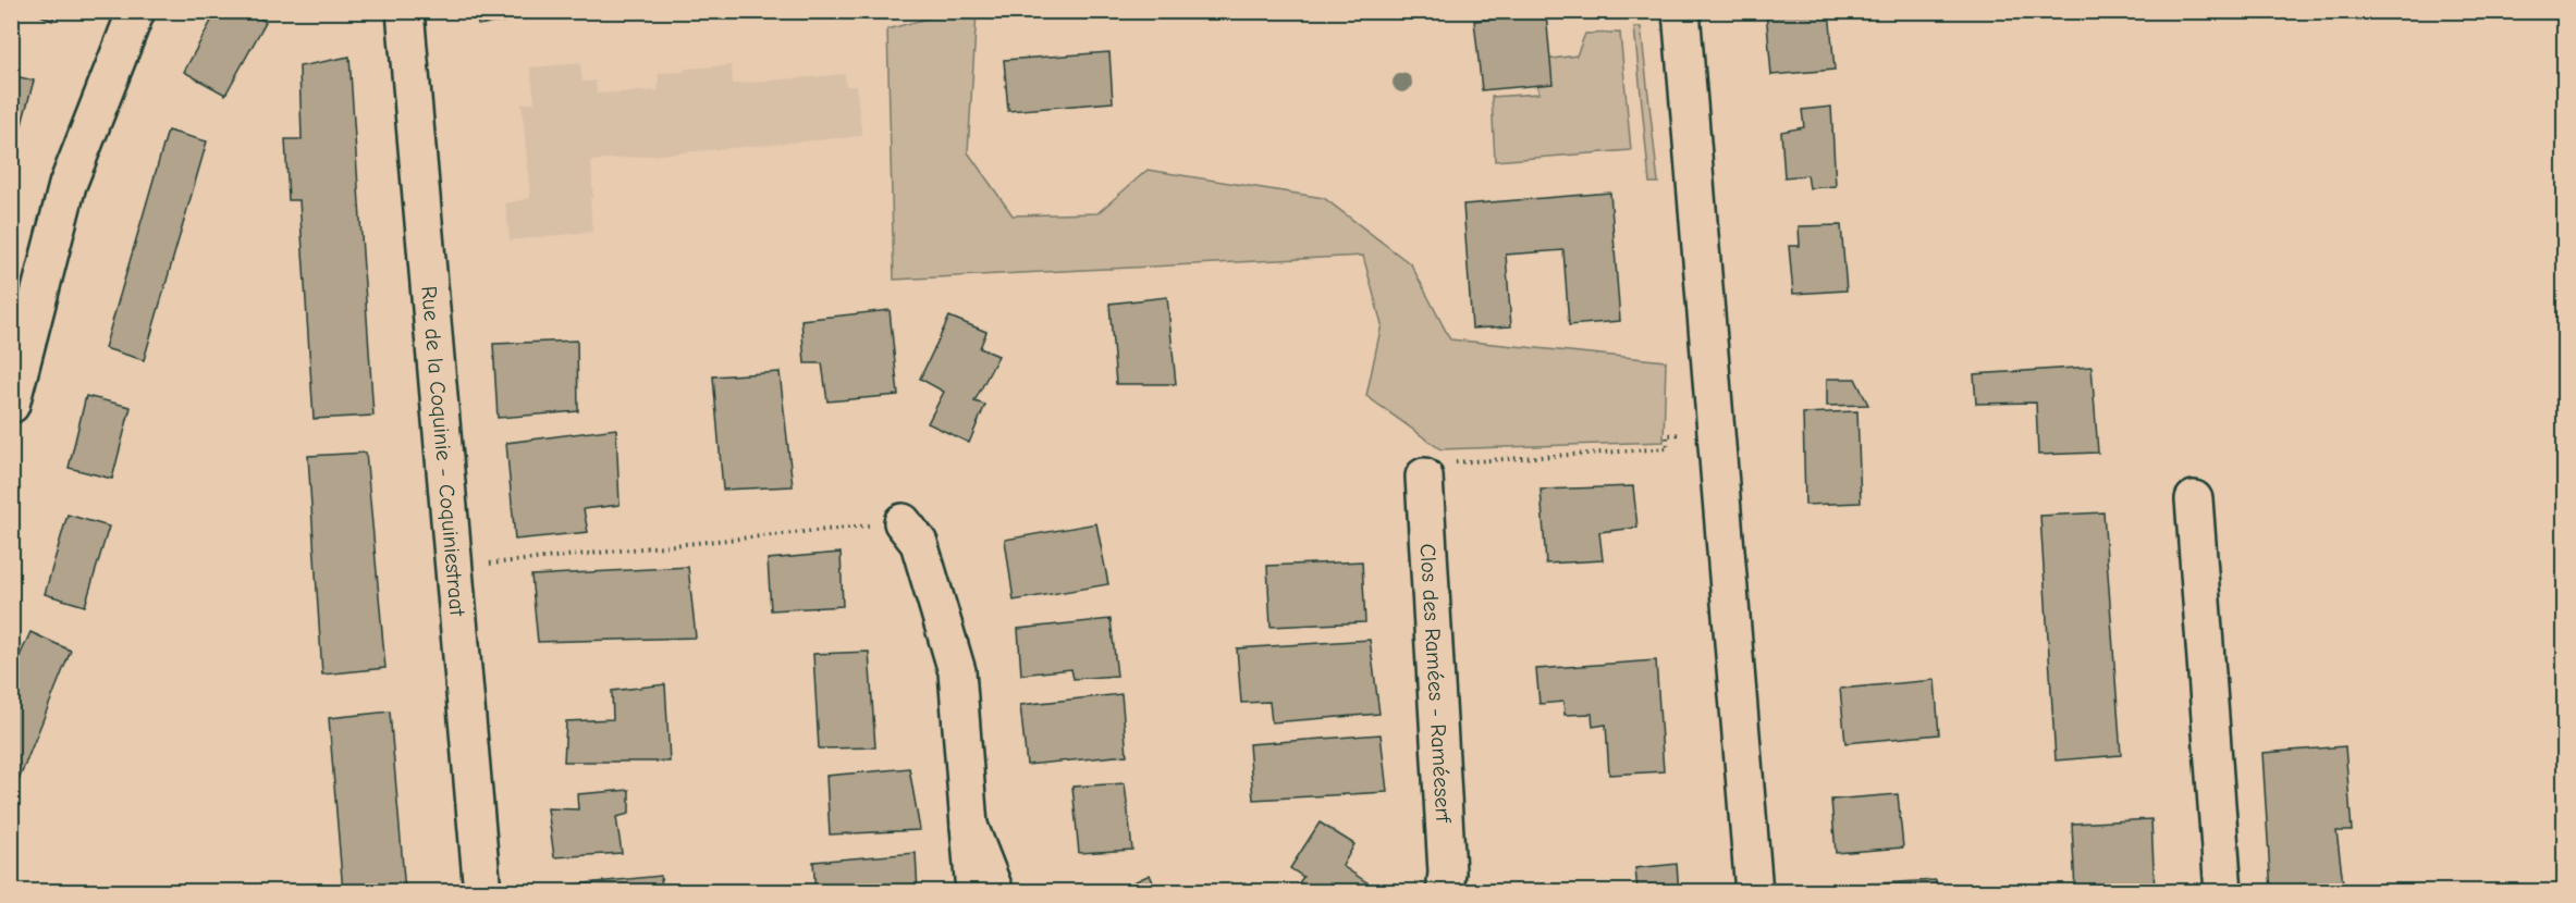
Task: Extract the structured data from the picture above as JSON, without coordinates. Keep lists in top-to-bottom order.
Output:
{
  "streets": {
    "street": ["Rue de la Coquinie - Coquiniestraat", "Clos des Ramées - Raméeserf"]
  }
}
